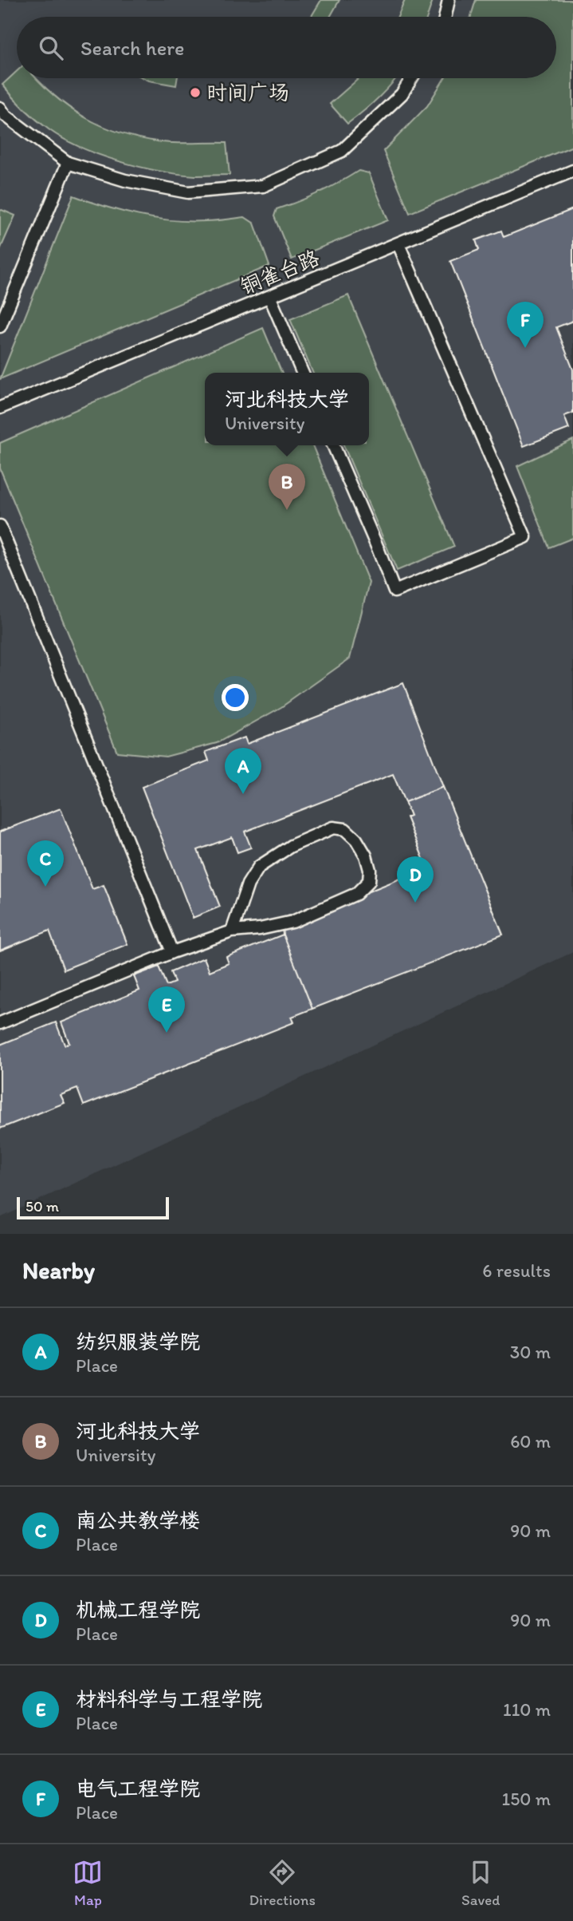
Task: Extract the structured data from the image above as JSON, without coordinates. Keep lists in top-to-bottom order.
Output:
{
  "streets": {
    "lane": ["铜雀台路"]
  },
  "places": ["时间广场"],
  "scale_bar": "50 m",
  "page": {
    "search": "Search here",
    "pins": [
      "F",
      "B",
      "A",
      "C",
      "D",
      "E"
    ],
    "popup": ["河北科技大学", "University"],
    "scale": "50 m",
    "heading": ["Nearby", "6 results"],
    "list": [
      {
        "mark": "A",
        "name": "纺织服装学院",
        "note": "Place",
        "value": "30 m"
      },
      {
        "mark": "B",
        "name": "河北科技大学",
        "note": "University",
        "value": "60 m"
      },
      {
        "mark": "C",
        "name": "南公共教学楼",
        "note": "Place",
        "value": "90 m"
      },
      {
        "mark": "D",
        "name": "机械工程学院",
        "note": "Place",
        "value": "90 m"
      },
      {
        "mark": "E",
        "name": "材料科学与工程学院",
        "note": "Place",
        "value": "110 m"
      },
      {
        "mark": "F",
        "name": "电气工程学院",
        "note": "Place",
        "value": "150 m"
      }
    ],
    "nav": ["Map", "Directions", "Saved"]
  }
}
